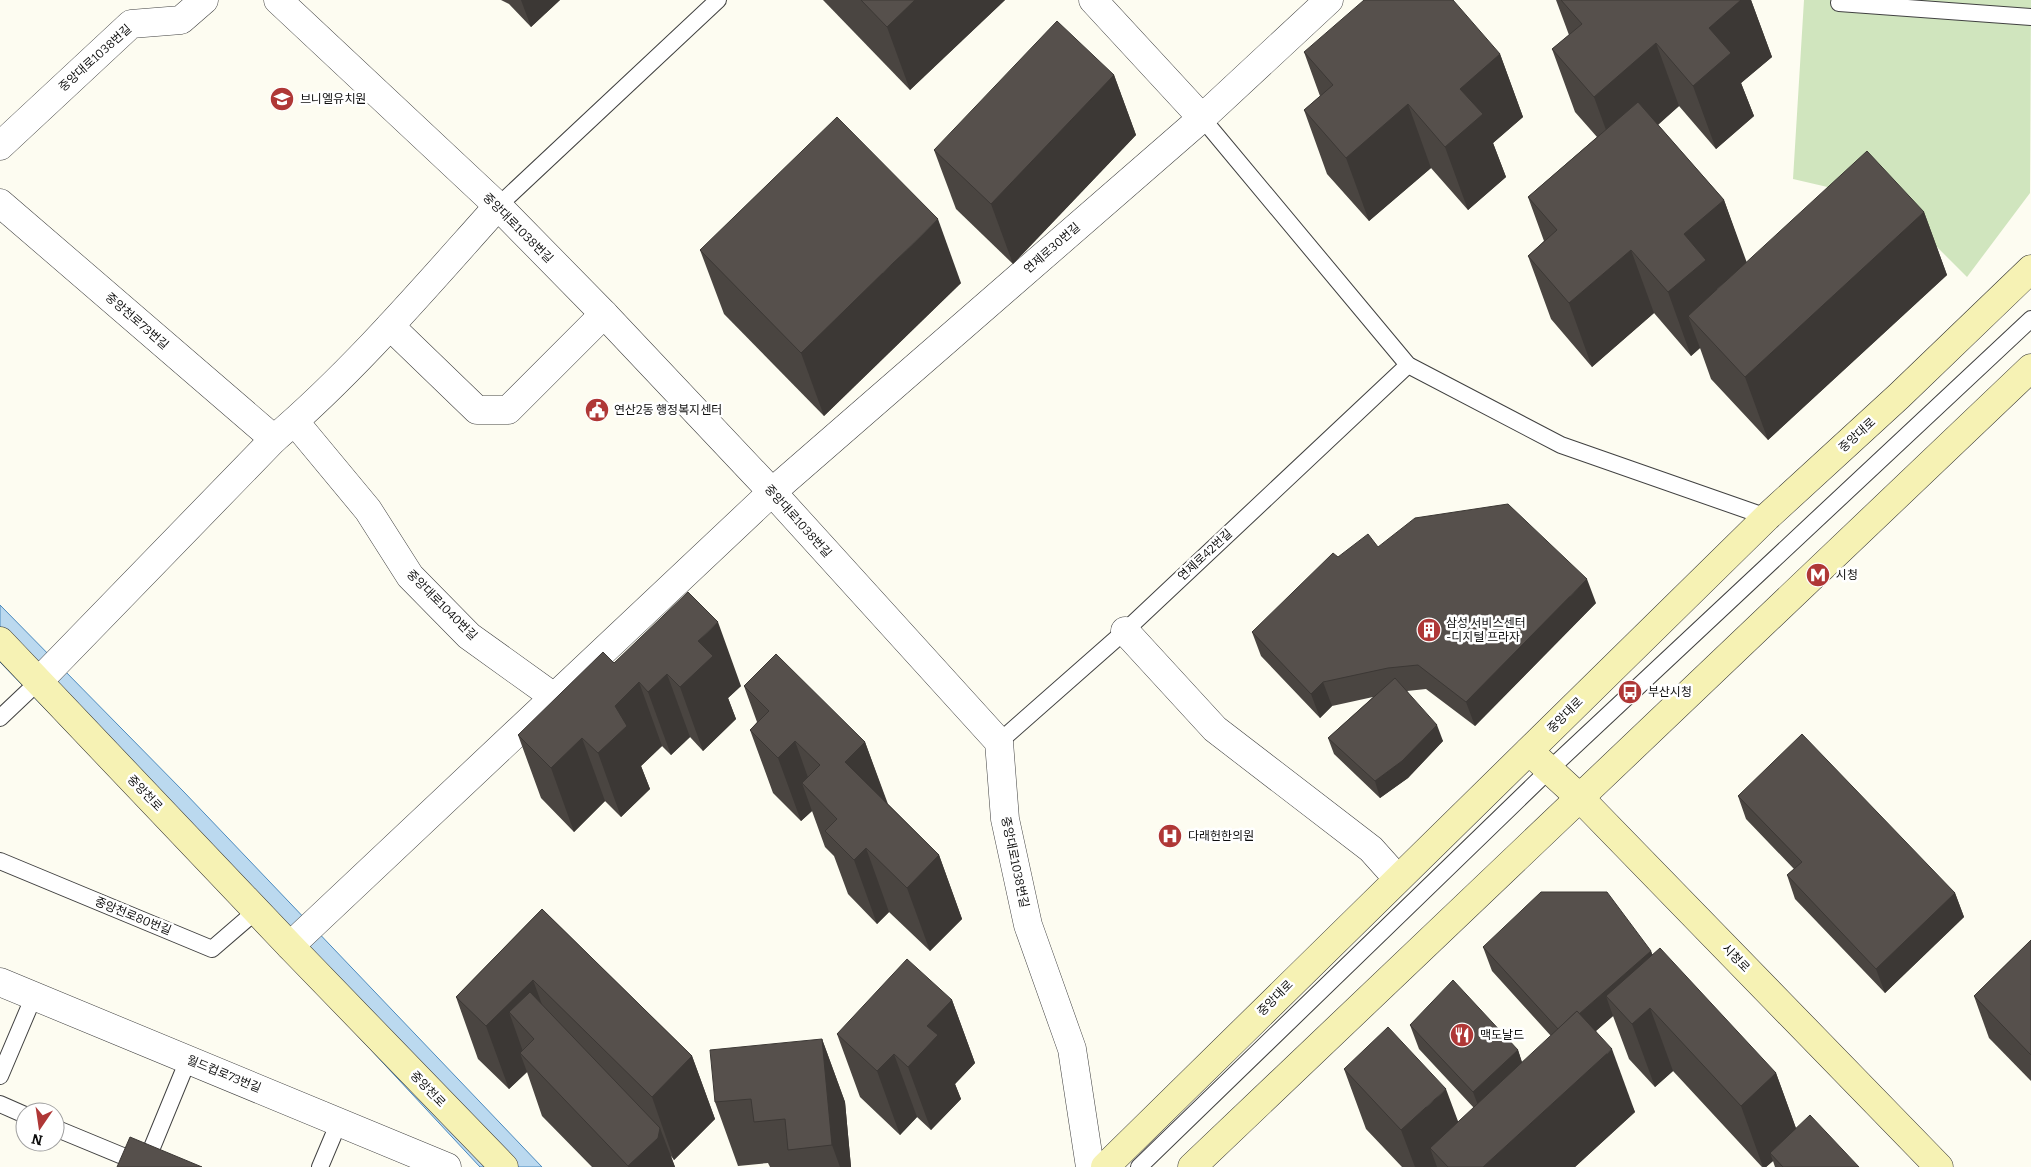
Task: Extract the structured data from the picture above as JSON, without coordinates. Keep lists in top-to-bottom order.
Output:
{
  "streets": {
    "main road": ["중앙대로", "중앙천로", "시청로"],
    "street": [
      "중앙대로1038번길",
      "연제로30번길",
      "중앙천로73번길",
      "중앙대로1040번길",
      "월드컵로73번길"
    ],
    "lane": ["연제로42번길", "중앙천로80번길"]
  },
  "crossings": [
    ["중앙대로1038번길", "연제로30번길"],
    ["중앙대로1038번길", "연제로42번길"],
    ["연제로30번길", "중앙대로1040번길"],
    ["중앙대로", "시청로"],
    ["중앙천로", "중앙천로80번길"]
  ],
  "places": {
    "school or university": ["브니엘유치원"],
    "public building": ["연산2동 행정복지센터"],
    "metro station": ["시청"],
    "building": ["삼성 서비스센터 -디지털 프라자"],
    "bus stop": ["부산시청"],
    "hospital": ["다래헌한의원"],
    "restaurant": ["맥도날드"]
  },
  "north": "bottom"
}
